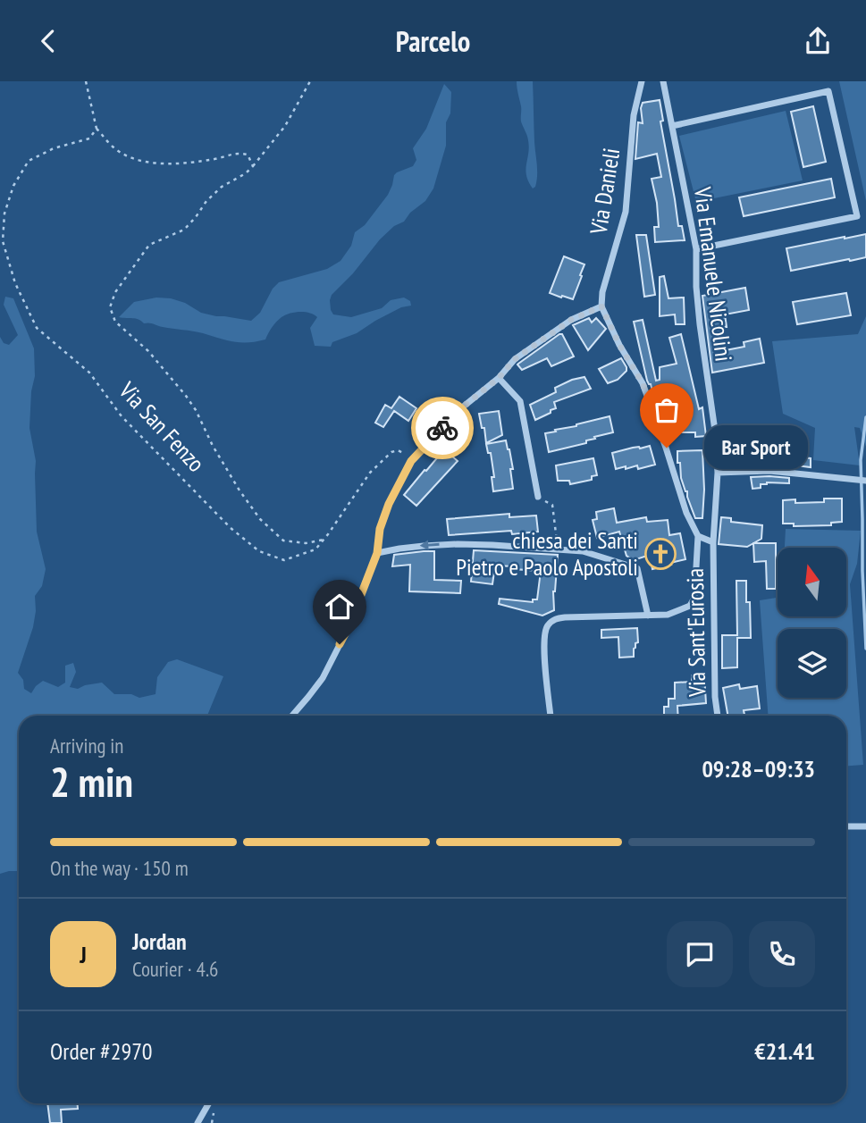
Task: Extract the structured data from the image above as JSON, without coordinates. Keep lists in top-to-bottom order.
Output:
{
  "streets": {
    "street": ["Via Danieli", "Via Emanuele Nicolini", "Via Sant'Eurosia"],
    "path": ["Via San Fenzo"]
  },
  "crossings": [
    ["Via Emanuele Nicolini", "Via Sant'Eurosia"]
  ],
  "places": {
    "other": ["Bar Sport"],
    "church": ["chiesa dei Santi Pietro e Paolo Apostoli"]
  },
  "north": "top",
  "page": {
    "header": "Parcelo",
    "bubble": "Bar Sport",
    "heading": ["2 min", "Arriving in", "09:28–09:33"],
    "panel": [
      "Jordan",
      "Courier · 4.6",
      "Order #2970",
      "€21.41"
    ],
    "bar": "On the way · 150 m",
    "round": "J"
  }
}
